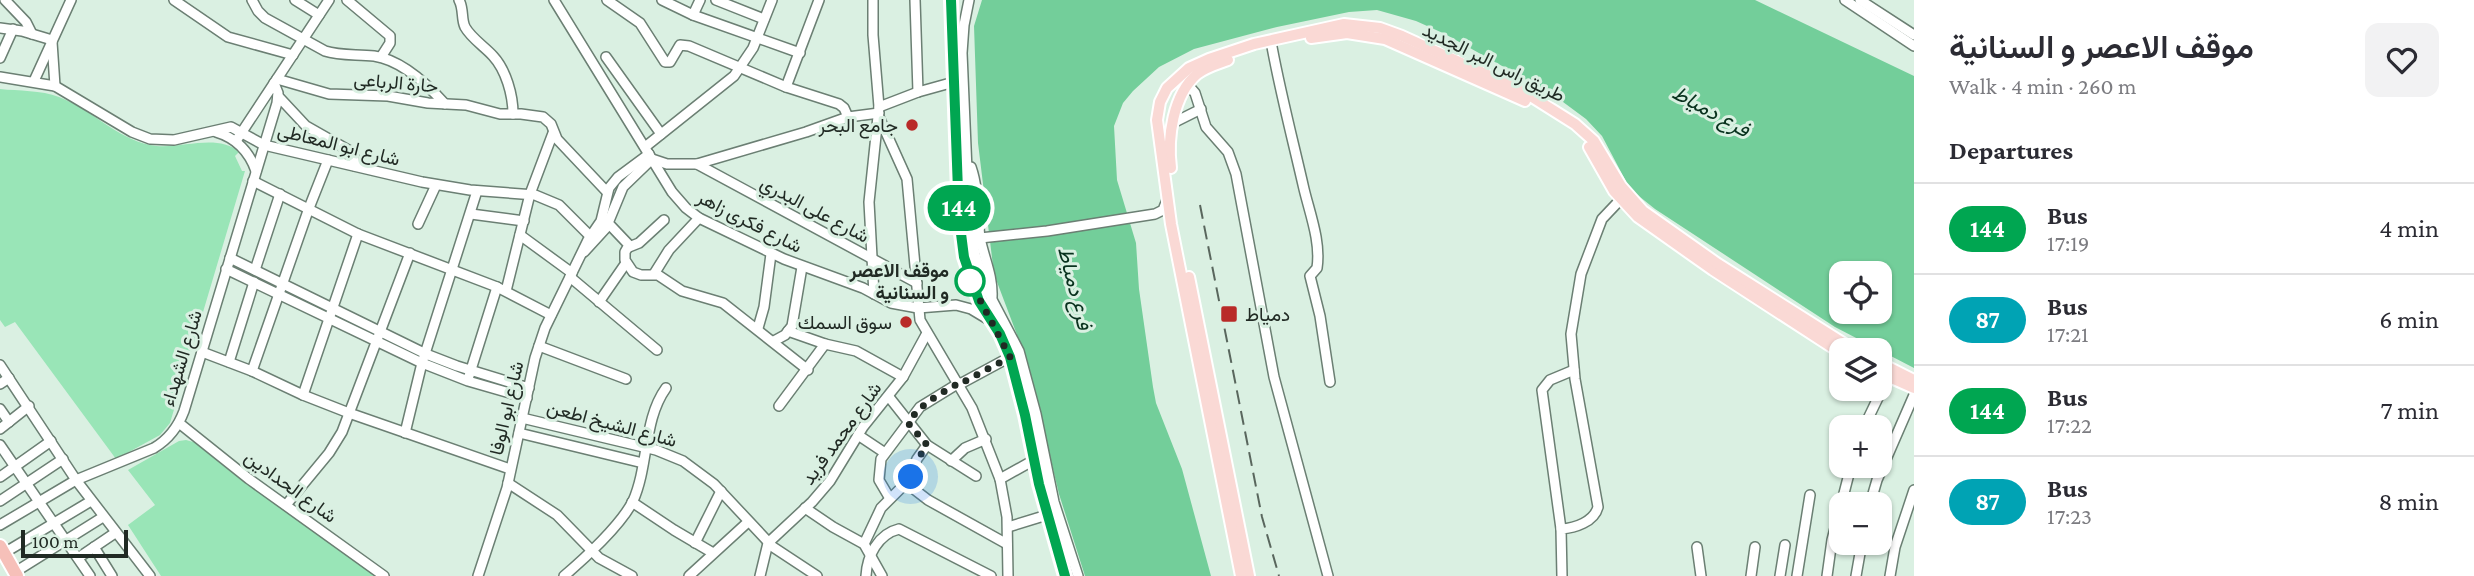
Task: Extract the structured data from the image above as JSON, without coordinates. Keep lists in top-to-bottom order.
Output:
{
  "streets": {
    "main road": ["طريق راس البر الجديد"],
    "street": [
      "حارة الرباعى",
      "شارع ابو المعاطى",
      "شارع على البدري",
      "شارع فكرى زاهر",
      "شارع الشهداء",
      "شارع ابو الوفا",
      "شارع الشيخ اطعن",
      "شارع محمد فريد",
      "شارع الحدادين"
    ]
  },
  "crossings": [
    ["شارع ابو المعاطى", "شارع الشهداء"],
    ["شارع ابو المعاطى", "شارع ابو الوفا"],
    ["شارع فكرى زاهر", "شارع ابو الوفا"],
    ["شارع الشهداء", "شارع الحدادين"],
    ["شارع ابو الوفا", "شارع الشيخ اطعن"],
    ["شارع الشيخ اطعن", "شارع محمد فريد"]
  ],
  "water": ["فرع دمياط"],
  "places": {
    "other": ["جامع البحر", "موقف الاعصر و السنانية", "سوق السمك"],
    "transit": ["دمياط"]
  },
  "lines": ["bus line 144"],
  "scale_bar": "100 m",
  "page": {
    "on_map": "144",
    "heading": [
      ["موقف الاعصر و السنانية", "Walk · 4 min · 260 m"],
      "Departures"
    ],
    "list": [
      {
        "mark": "144",
        "name": "Bus",
        "note": "17:19",
        "value": "4 min"
      },
      {
        "mark": "87",
        "name": "Bus",
        "note": "17:21",
        "value": "6 min"
      },
      {
        "mark": "144",
        "name": "Bus",
        "note": "17:22",
        "value": "7 min"
      },
      {
        "mark": "87",
        "name": "Bus",
        "note": "17:23",
        "value": "8 min"
      }
    ],
    "map_buttons": ["+", "−"],
    "scale": "100 m"
  }
}
